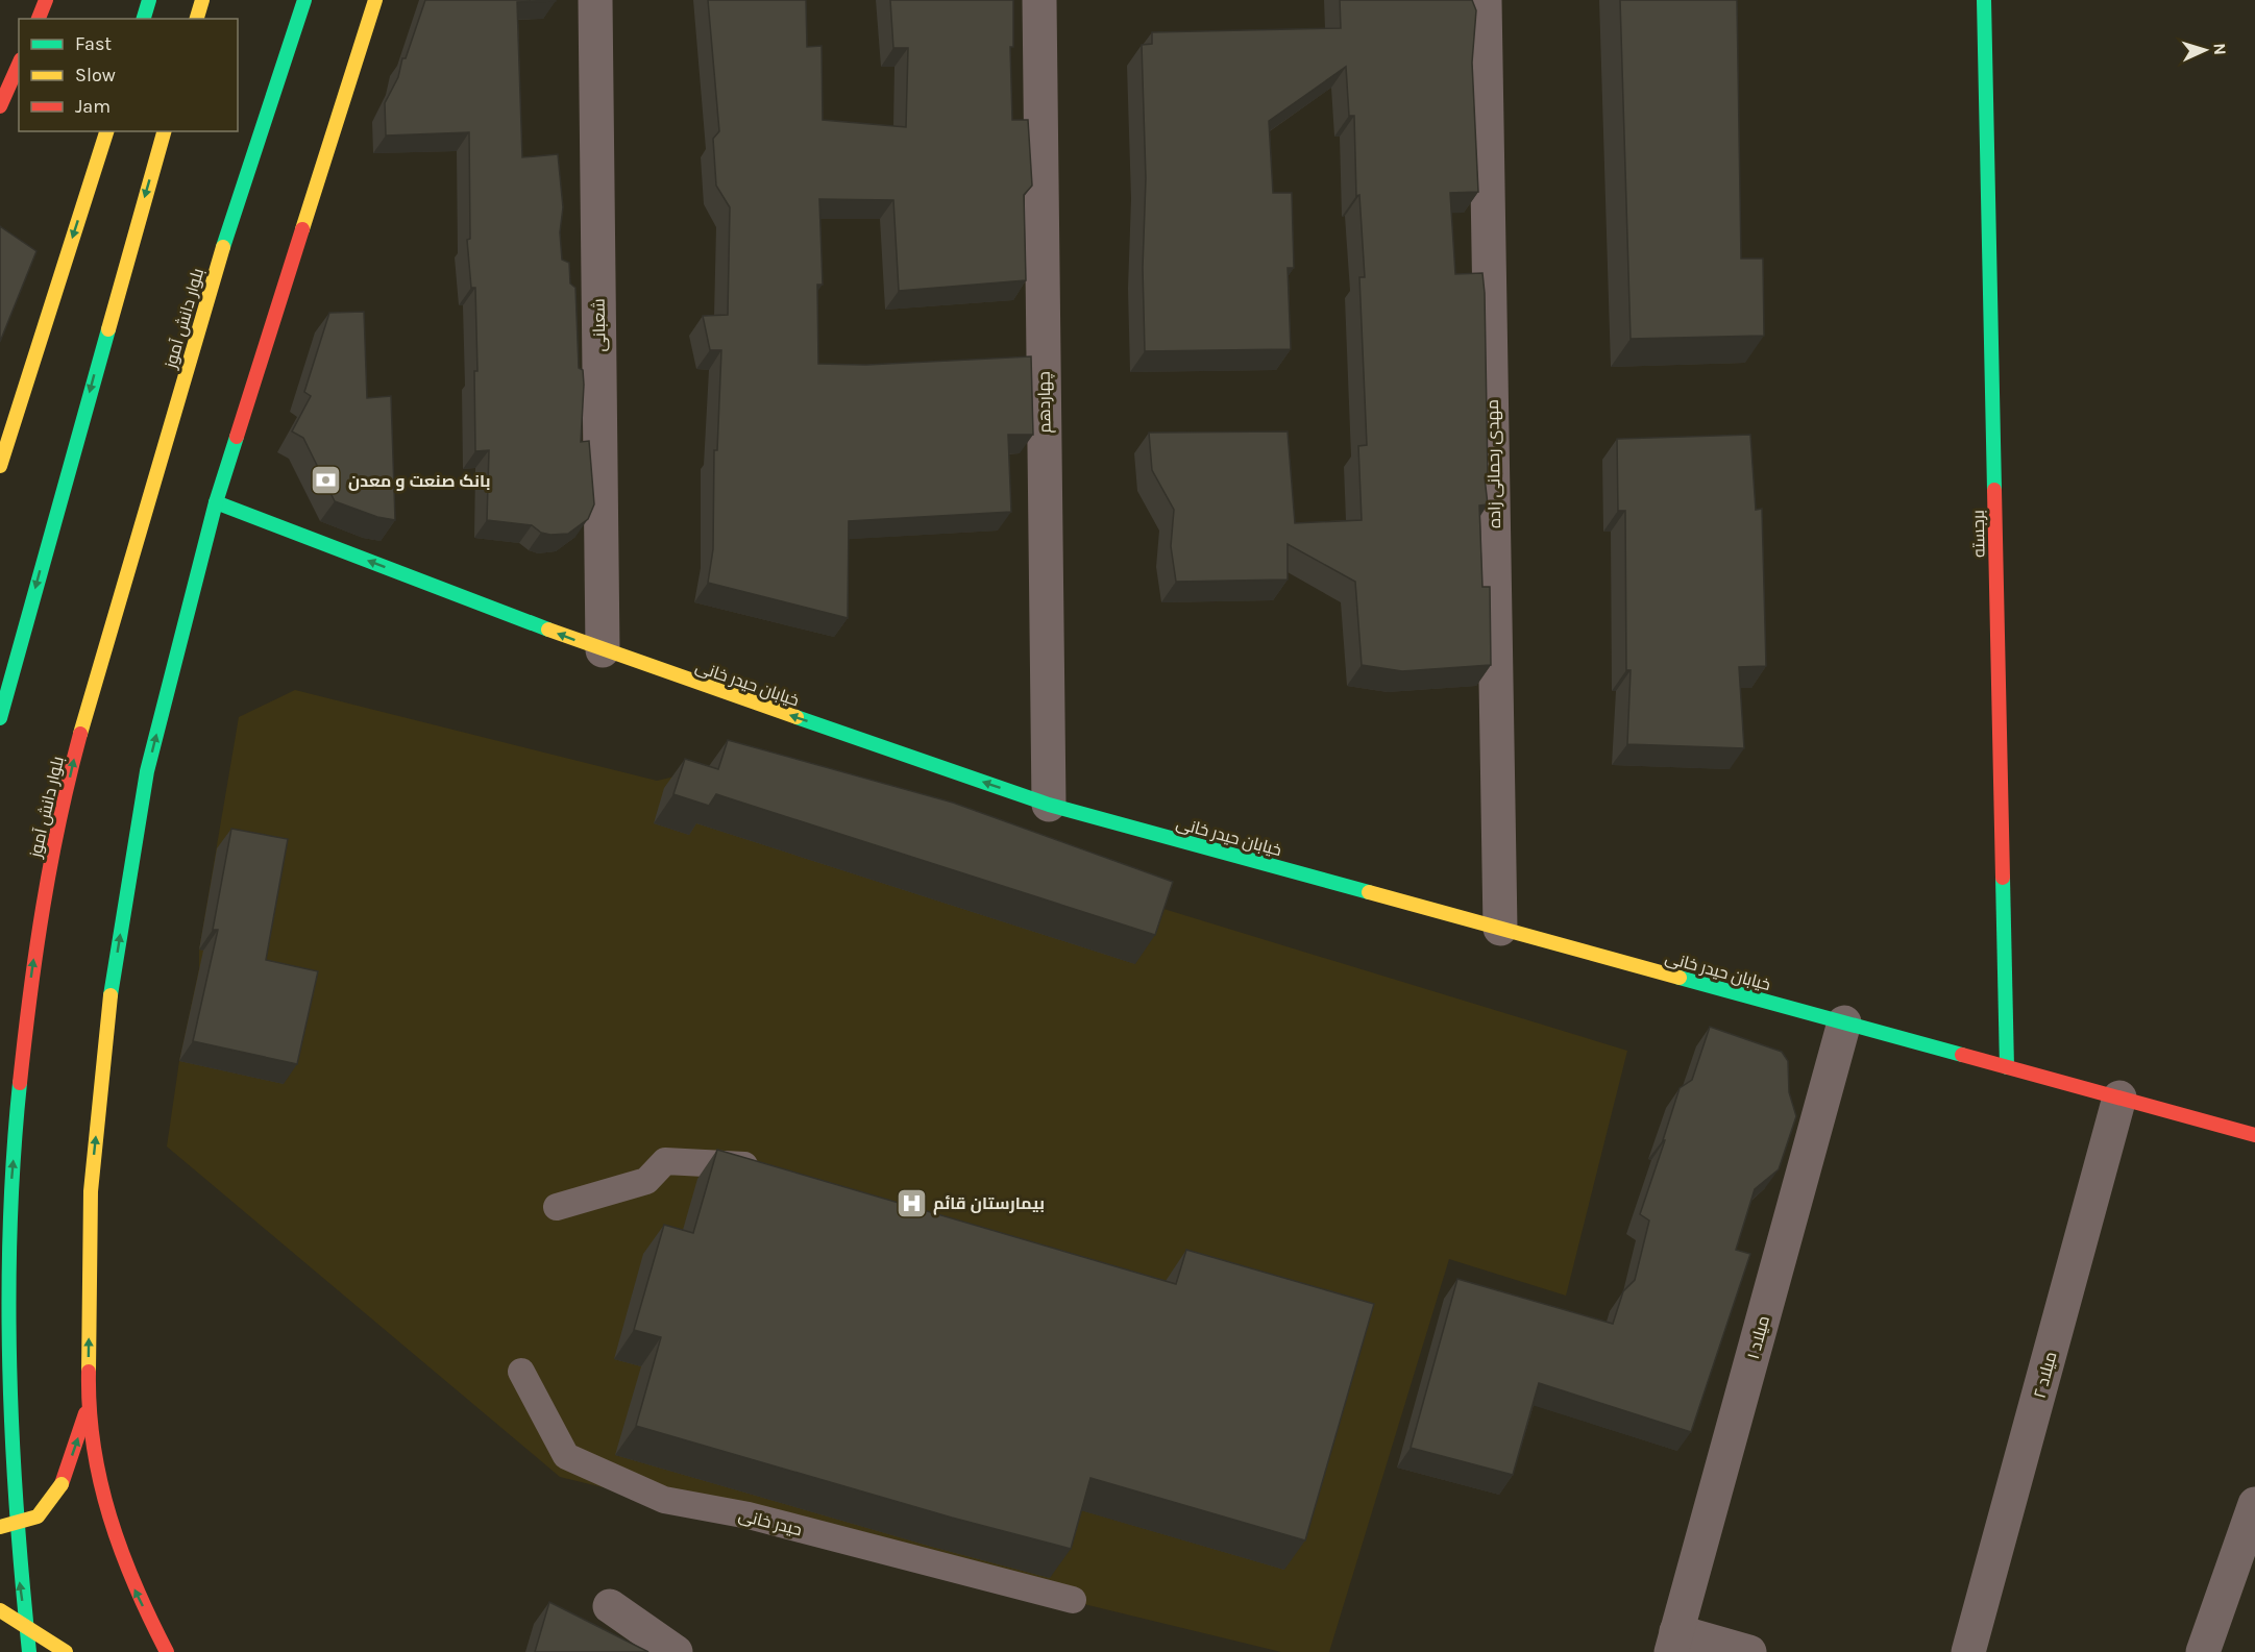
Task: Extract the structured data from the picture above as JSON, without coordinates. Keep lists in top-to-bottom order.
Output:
{
  "streets": {
    "main road": ["بلوار دانش آموز", "برجسته", "خیابان حیدر خانی"],
    "street": [
      "شعبانی",
      "چهاردهم",
      "مهدی رحمانی زاده",
      "میلاد ۱",
      "میلاد ۲"
    ],
    "lane": ["حیدر خانی"]
  },
  "crossings": [
    ["شعبانی", "خیابان حیدر خانی"],
    ["چهاردهم", "خیابان حیدر خانی"],
    ["مهدی رحمانی زاده", "خیابان حیدر خانی"],
    ["برجسته", "خیابان حیدر خانی"],
    ["خیابان حیدر خانی", "میلاد ۱"],
    ["خیابان حیدر خانی", "میلاد ۲"]
  ],
  "one_way": ["خیابان حیدر خانی"],
  "places": {
    "bank": ["بانک صنعت و معدن"],
    "hospital": ["بیمارستان قائم"]
  },
  "legend": ["Fast", "Slow", "Jam"],
  "north": "right"
}
